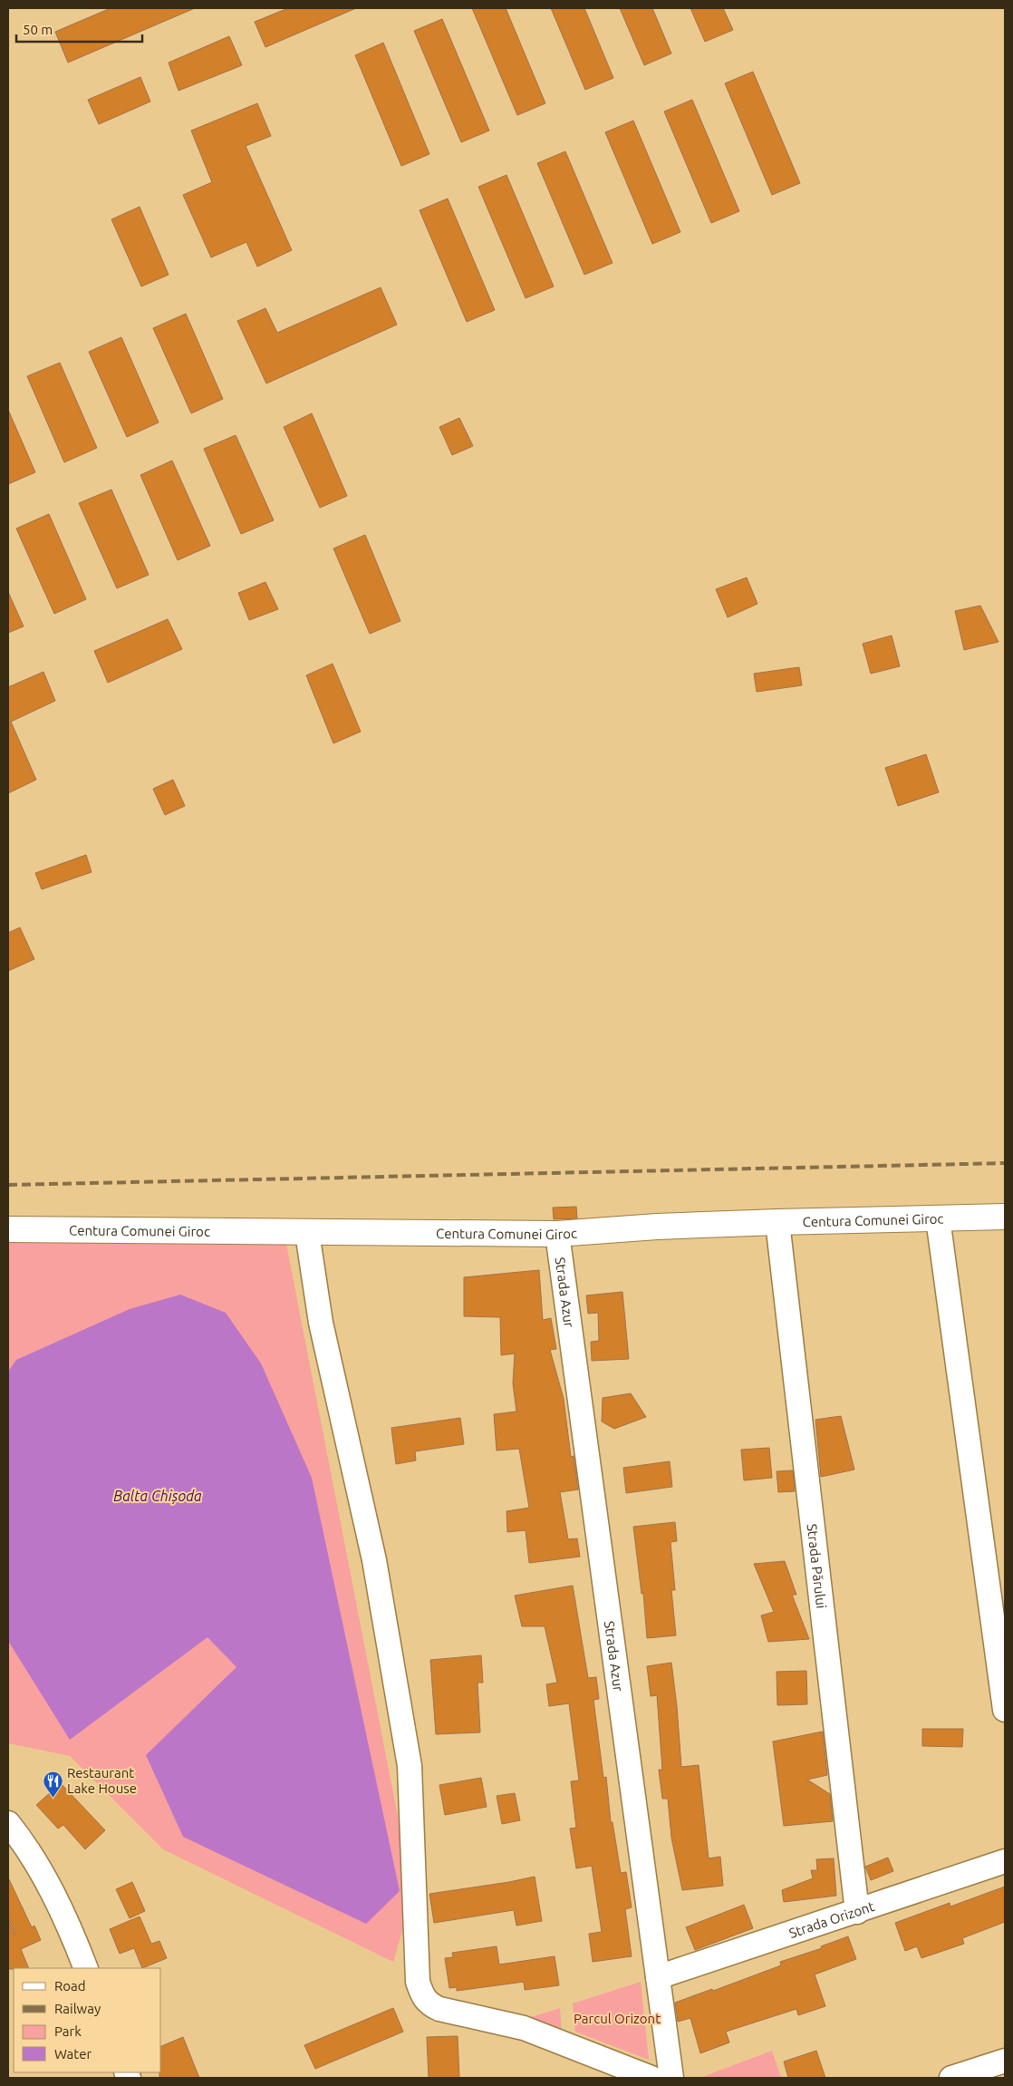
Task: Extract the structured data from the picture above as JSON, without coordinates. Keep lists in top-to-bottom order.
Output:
{
  "streets": {
    "main road": ["Centura Comunei Giroc"],
    "street": ["Strada Azur", "Strada Părului", "Strada Orizont"]
  },
  "crossings": [
    ["Centura Comunei Giroc", "Strada Azur"],
    ["Centura Comunei Giroc", "Strada Părului"],
    ["Strada Azur", "Strada Orizont"],
    ["Strada Părului", "Strada Orizont"]
  ],
  "water": ["Balta Chișoda"],
  "parks": ["Parcul Orizont"],
  "places": {
    "restaurant": ["Restaurant Lake House"]
  },
  "legend": [
    "Road",
    "Railway",
    "Park",
    "Water"
  ],
  "scale_bar": "50 m"
}
